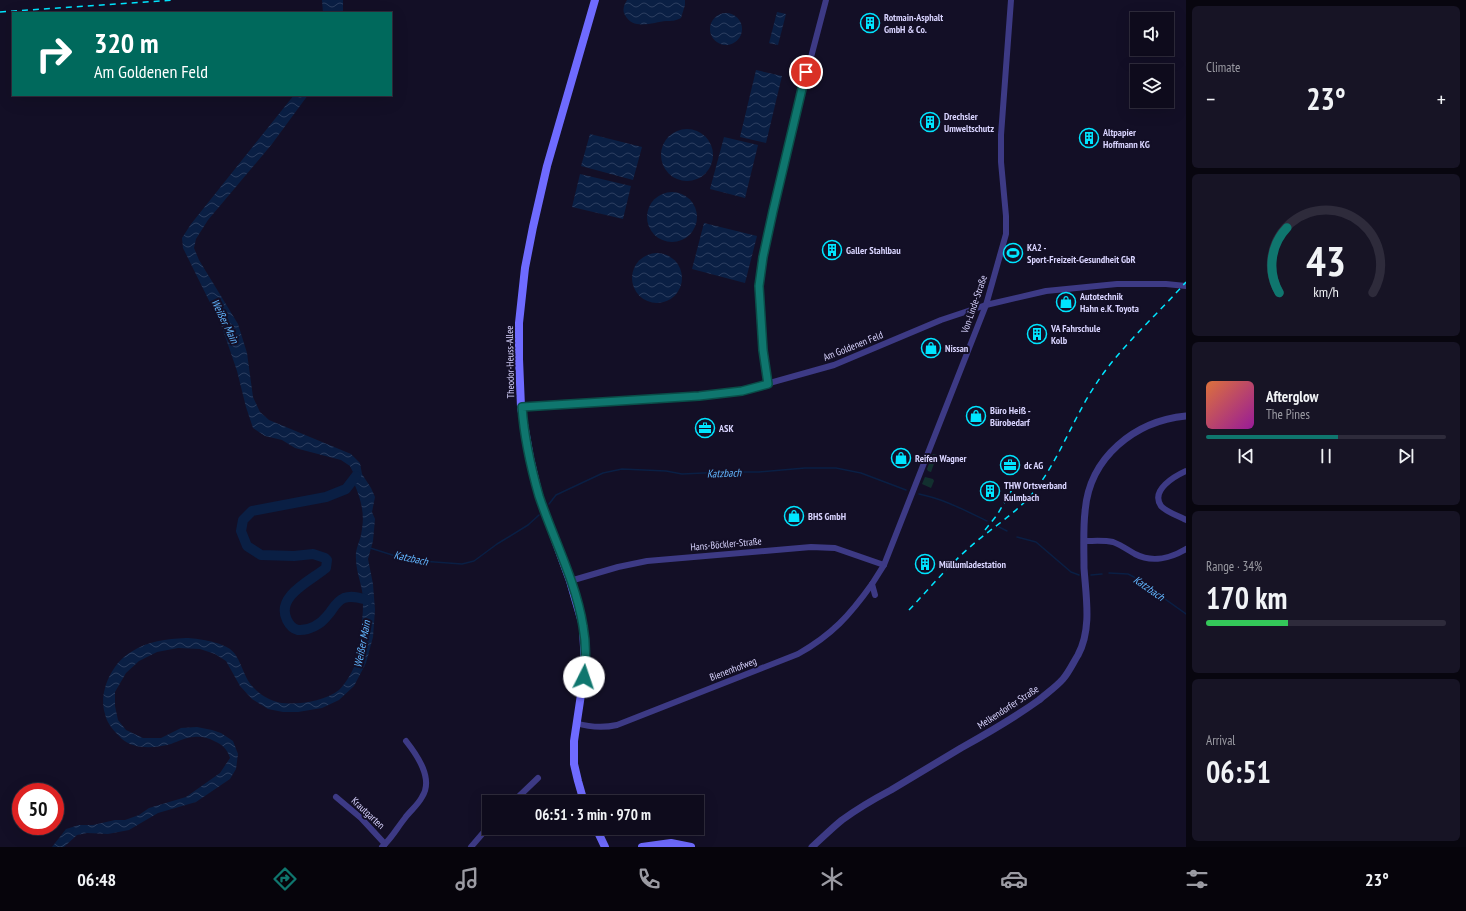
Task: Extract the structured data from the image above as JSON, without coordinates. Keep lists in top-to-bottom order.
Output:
{
  "streets": {
    "main road": ["Theodor-Heuss-Allee"],
    "street": [
      "Von-Linde-Straße",
      "Am Goldenen Feld",
      "Hans-Böckler-Straße",
      "Bienenhofweg",
      "Melkendorfer Straße",
      "Krautgarten"
    ]
  },
  "crossings": [
    ["Von-Linde-Straße", "Am Goldenen Feld"],
    ["Von-Linde-Straße", "Hans-Böckler-Straße"],
    ["Von-Linde-Straße", "Bienenhofweg"],
    ["Am Goldenen Feld", "Theodor-Heuss-Allee"],
    ["Theodor-Heuss-Allee", "Hans-Böckler-Straße"],
    ["Theodor-Heuss-Allee", "Bienenhofweg"]
  ],
  "water": ["Weißer Main", "Katzbach"],
  "places": {
    "building": [
      "Rotmain-Asphalt GmbH & Co.",
      "Drechsler Umweltschutz",
      "Altpapier Hoffmann KG",
      "Galler Stahlbau",
      "VA Fahrschule Kolb",
      "THW Ortsverband Kulmbach",
      "Müllumladestation"
    ],
    "sports": ["KA2 - Sport-Freizeit-Gesundheit GbR"],
    "shop": [
      "Autotechnik Hahn e.K. Toyota",
      "Nissan",
      "Büro Heiß - Bürobedarf",
      "Reifen Wagner",
      "BHS GmbH"
    ],
    "office": ["ASK", "dc AG"]
  },
  "page": {
    "tile": [
      "Climate",
      ["Range · 34%", "170 km"],
      ["Arrival", "06:51"]
    ],
    "turn": ["320 m", "Am Goldenen Feld"],
    "heat": ["−", "23°", "+"],
    "song": ["Afterglow", "The Pines"],
    "limit": "50",
    "trip": "06:51 · 3 min · 970 m",
    "tabs": ["06:48", "23°"],
    "gauge": ["43", "km/h"]
  }
}
